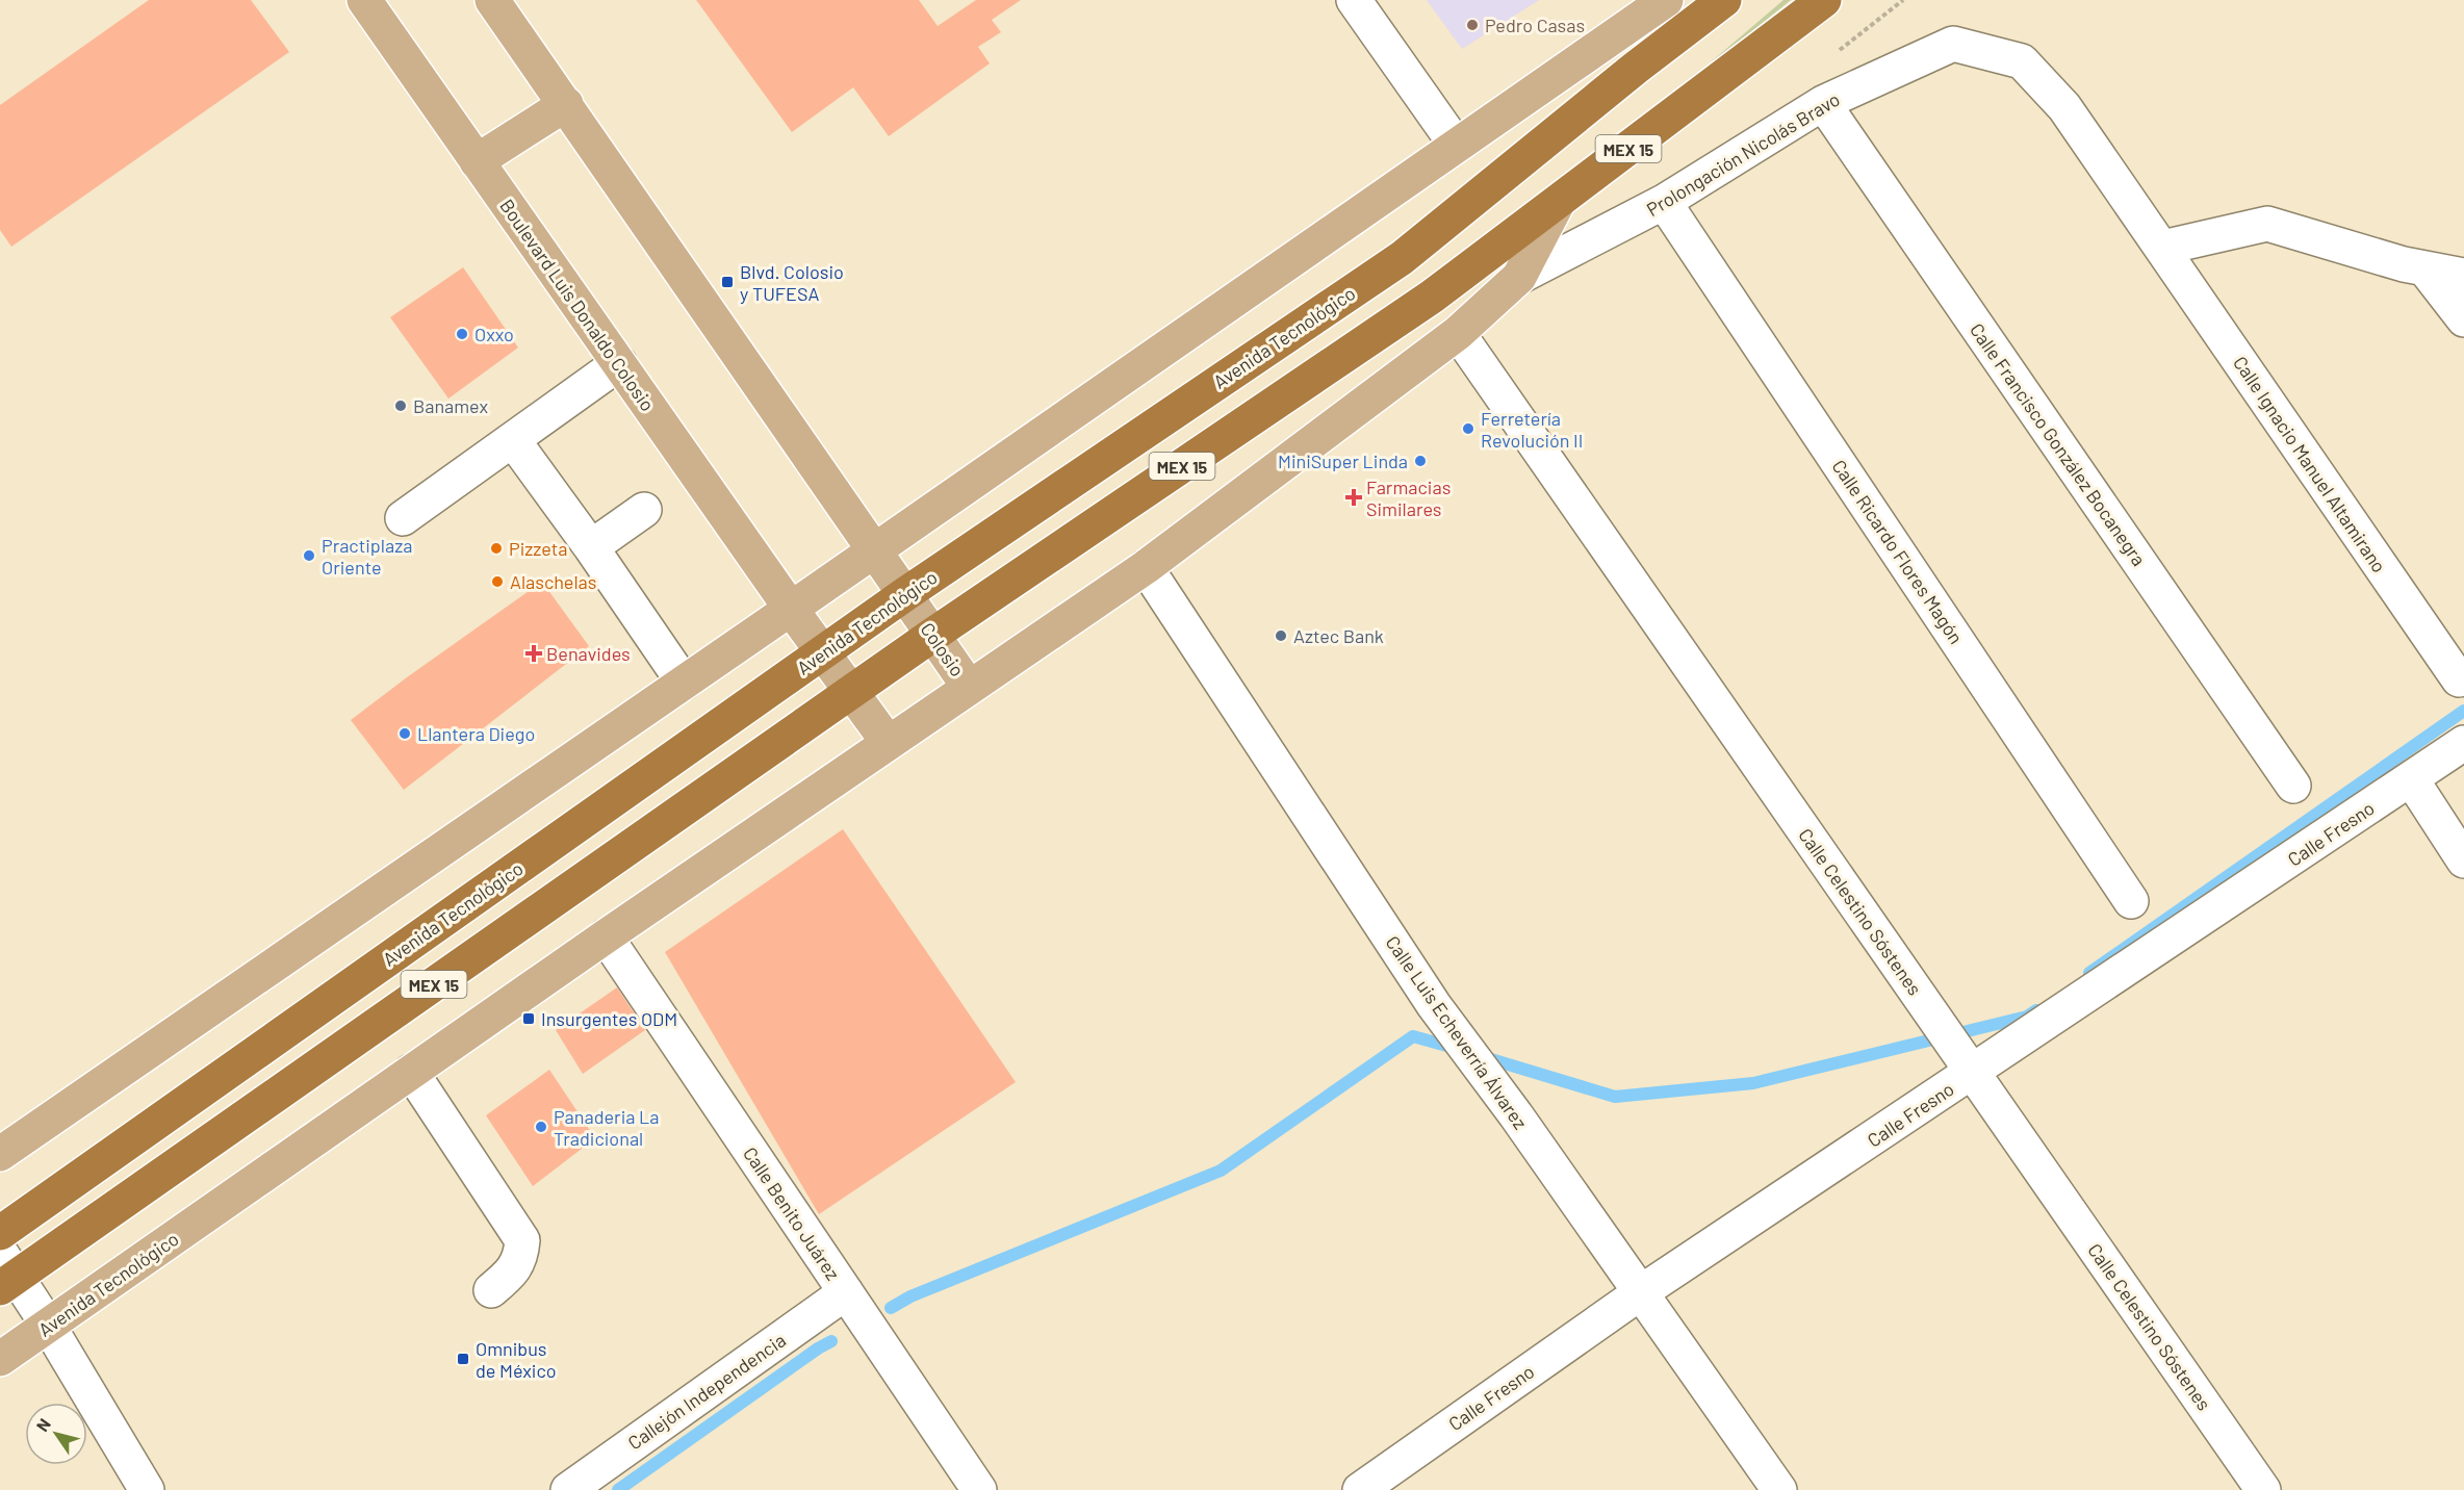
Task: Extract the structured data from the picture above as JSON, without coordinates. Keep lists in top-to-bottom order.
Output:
{
  "streets": {
    "highway": ["MEX 15", "Avenida Tecnológico"],
    "main road": ["Boulevard Luis Donaldo Colosio", "Colosio"],
    "street": [
      "Prolongación Nicolás Bravo",
      "Calle Francisco González Bocanegra",
      "Calle Ignacio Manuel Altamirano",
      "Calle Ricardo Flores Magón",
      "Calle Fresno",
      "Calle Celestino Sóstenes",
      "Calle Luis Echeverría Álvarez",
      "Calle Benito Juárez",
      "Callejón Independencia"
    ]
  },
  "crossings": [
    ["Prolongación Nicolás Bravo", "Avenida Tecnológico"],
    ["Prolongación Nicolás Bravo", "Calle Francisco González Bocanegra"],
    ["Prolongación Nicolás Bravo", "Calle Ignacio Manuel Altamirano"],
    ["Prolongación Nicolás Bravo", "Calle Ricardo Flores Magón"],
    ["Avenida Tecnológico", "Colosio"],
    ["Avenida Tecnológico", "Calle Celestino Sóstenes"],
    ["Avenida Tecnológico", "Calle Luis Echeverría Álvarez"],
    ["Avenida Tecnológico", "Calle Benito Juárez"],
    ["Calle Fresno", "Calle Celestino Sóstenes"],
    ["Calle Fresno", "Calle Luis Echeverría Álvarez"],
    ["Calle Benito Juárez", "Callejón Independencia"]
  ],
  "places": {
    "other": [
      "Pedro Casas",
      "Oxxo",
      "Banamex",
      "Ferretería Revolución II",
      "MiniSuper Linda",
      "Pizzeta",
      "Practiplaza Oriente",
      "Alaschelas",
      "Aztec Bank",
      "Llantera Diego",
      "Panaderia La Tradicional"
    ],
    "transit": ["Blvd. Colosio y TUFESA", "Insurgentes ODM", "Omnibus de México"],
    "health": ["Farmacias Similares", "Benavides"]
  },
  "north": "top left"
}
